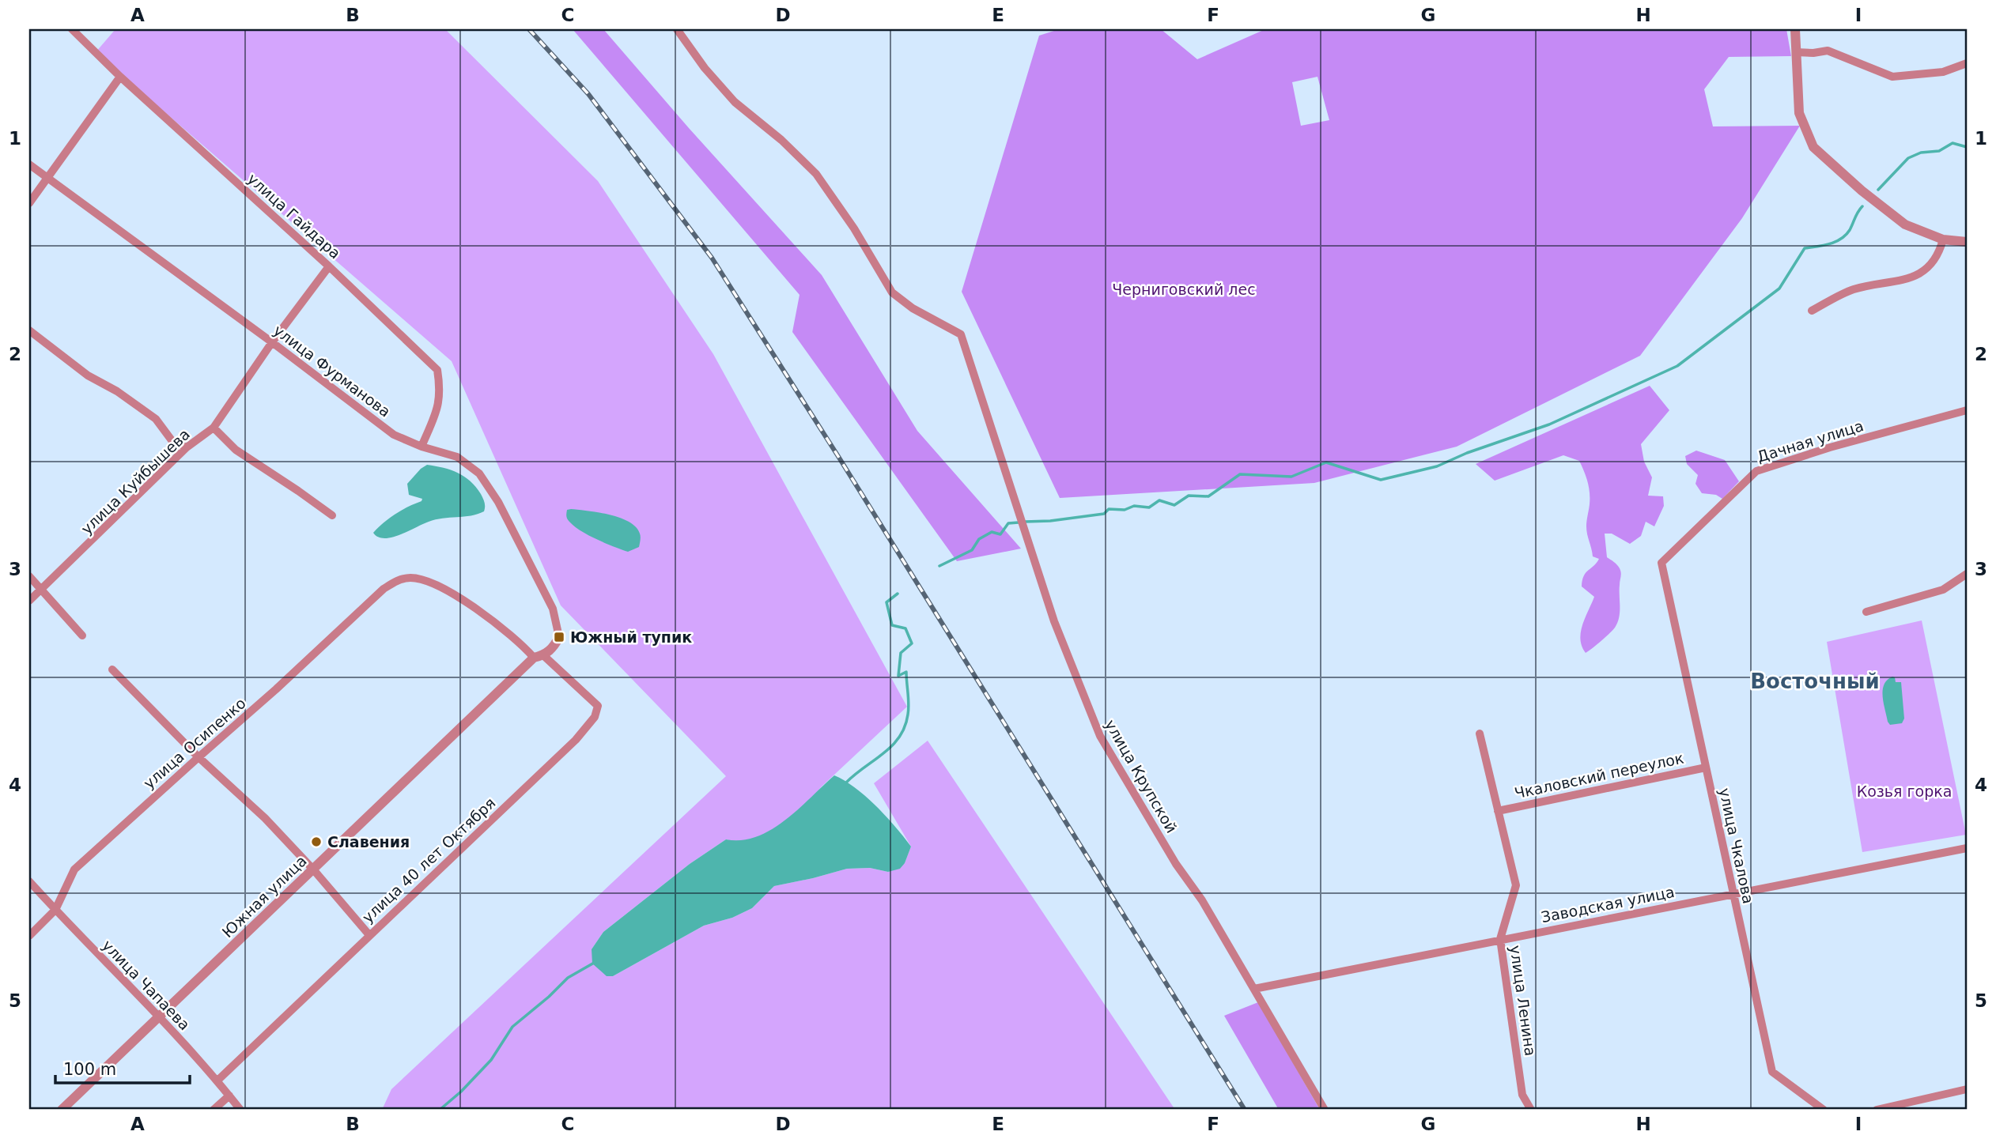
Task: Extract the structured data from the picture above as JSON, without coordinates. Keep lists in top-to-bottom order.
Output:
{
  "streets": {
    "street": [
      "улица Гайдара",
      "улица Фурманова",
      "Дачная улица",
      "улица Куйбышева",
      "улица Осипенко",
      "Чкаловский переулок",
      "улица Крупской",
      "улица Чкалова",
      "улица 40 лет Октября",
      "Южная улица",
      "Заводская улица",
      "улица Чапаева",
      "улица Ленина"
    ]
  },
  "crossings": [
    ["улица Гайдара", "улица Фурманова"],
    ["улица Гайдара", "улица Куйбышева"],
    ["улица Фурманова", "улица Куйбышева"],
    ["улица Фурманова", "Южная улица"],
    ["Дачная улица", "улица Чкалова"],
    ["улица Осипенко", "улица 40 лет Октября"],
    ["улица Осипенко", "Южная улица"],
    ["улица Осипенко", "улица Чапаева"],
    ["Чкаловский переулок", "улица Чкалова"],
    ["Чкаловский переулок", "улица Ленина"],
    ["улица Крупской", "Заводская улица"],
    ["улица Чкалова", "Заводская улица"],
    ["улица 40 лет Октября", "Южная улица"],
    ["улица 40 лет Октября", "улица Чапаева"],
    ["Южная улица", "улица Чапаева"],
    ["Заводская улица", "улица Ленина"]
  ],
  "districts": ["Восточный"],
  "parks": ["Черниговский лес", "Козья горка"],
  "places": {
    "transit": ["Южный тупик"],
    "other": ["Славения"]
  },
  "scale_bar": "100 m",
  "grid": {
    "columns": [
      "A",
      "B",
      "C",
      "D",
      "E",
      "F",
      "G",
      "H",
      "I"
    ],
    "rows": [
      "1",
      "2",
      "3",
      "4",
      "5"
    ]
  }
}
